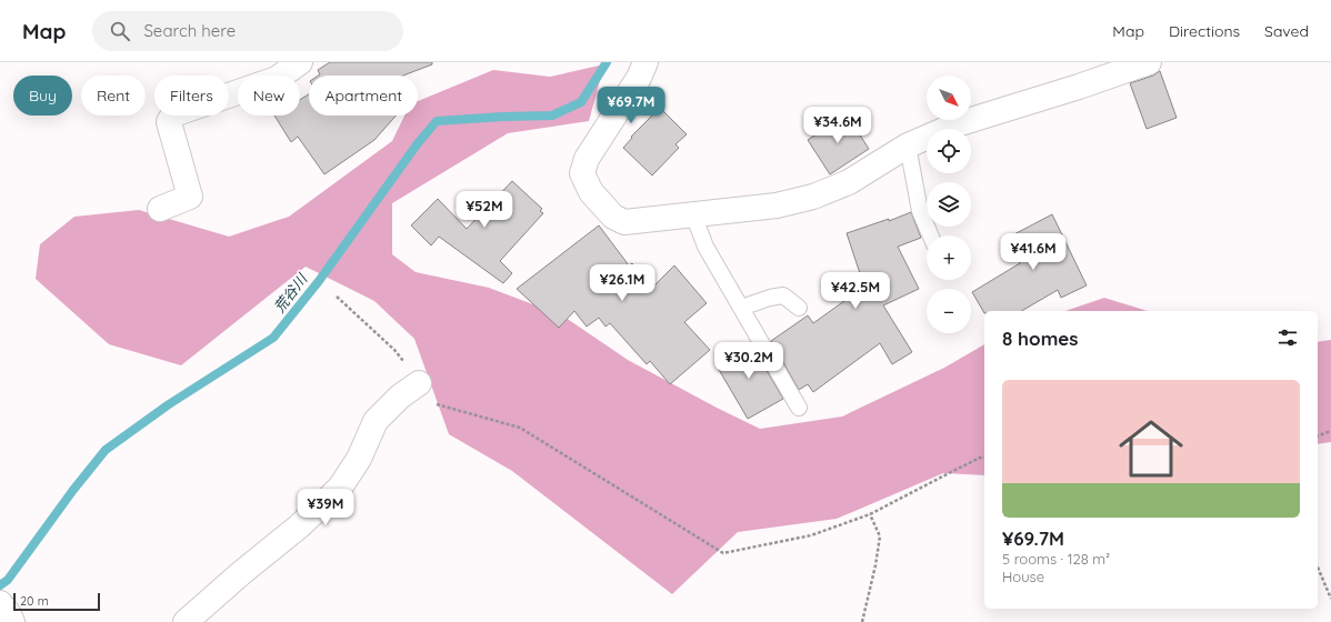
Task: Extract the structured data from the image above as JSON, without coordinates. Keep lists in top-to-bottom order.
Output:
{
  "water": ["荒谷川"],
  "scale_bar": "20 m",
  "north": "bottom right",
  "page": {
    "header": "Map",
    "search": "Search here",
    "nav": ["Map", "Directions", "Saved"],
    "map_buttons": ["+", "−"],
    "chip": [
      "Buy",
      "Rent",
      "Filters",
      "New",
      "Apartment"
    ],
    "price": [
      "¥69.7M",
      "¥34.6M",
      "¥52M",
      "¥41.6M",
      "¥26.1M",
      "¥42.5M",
      "¥30.2M",
      "¥39M"
    ],
    "heading": "8 homes",
    "list": [
      {
        "name": "¥69.7M",
        "note": "5 rooms · 128 m² · House"
      }
    ],
    "scale": "20 m"
  }
}
